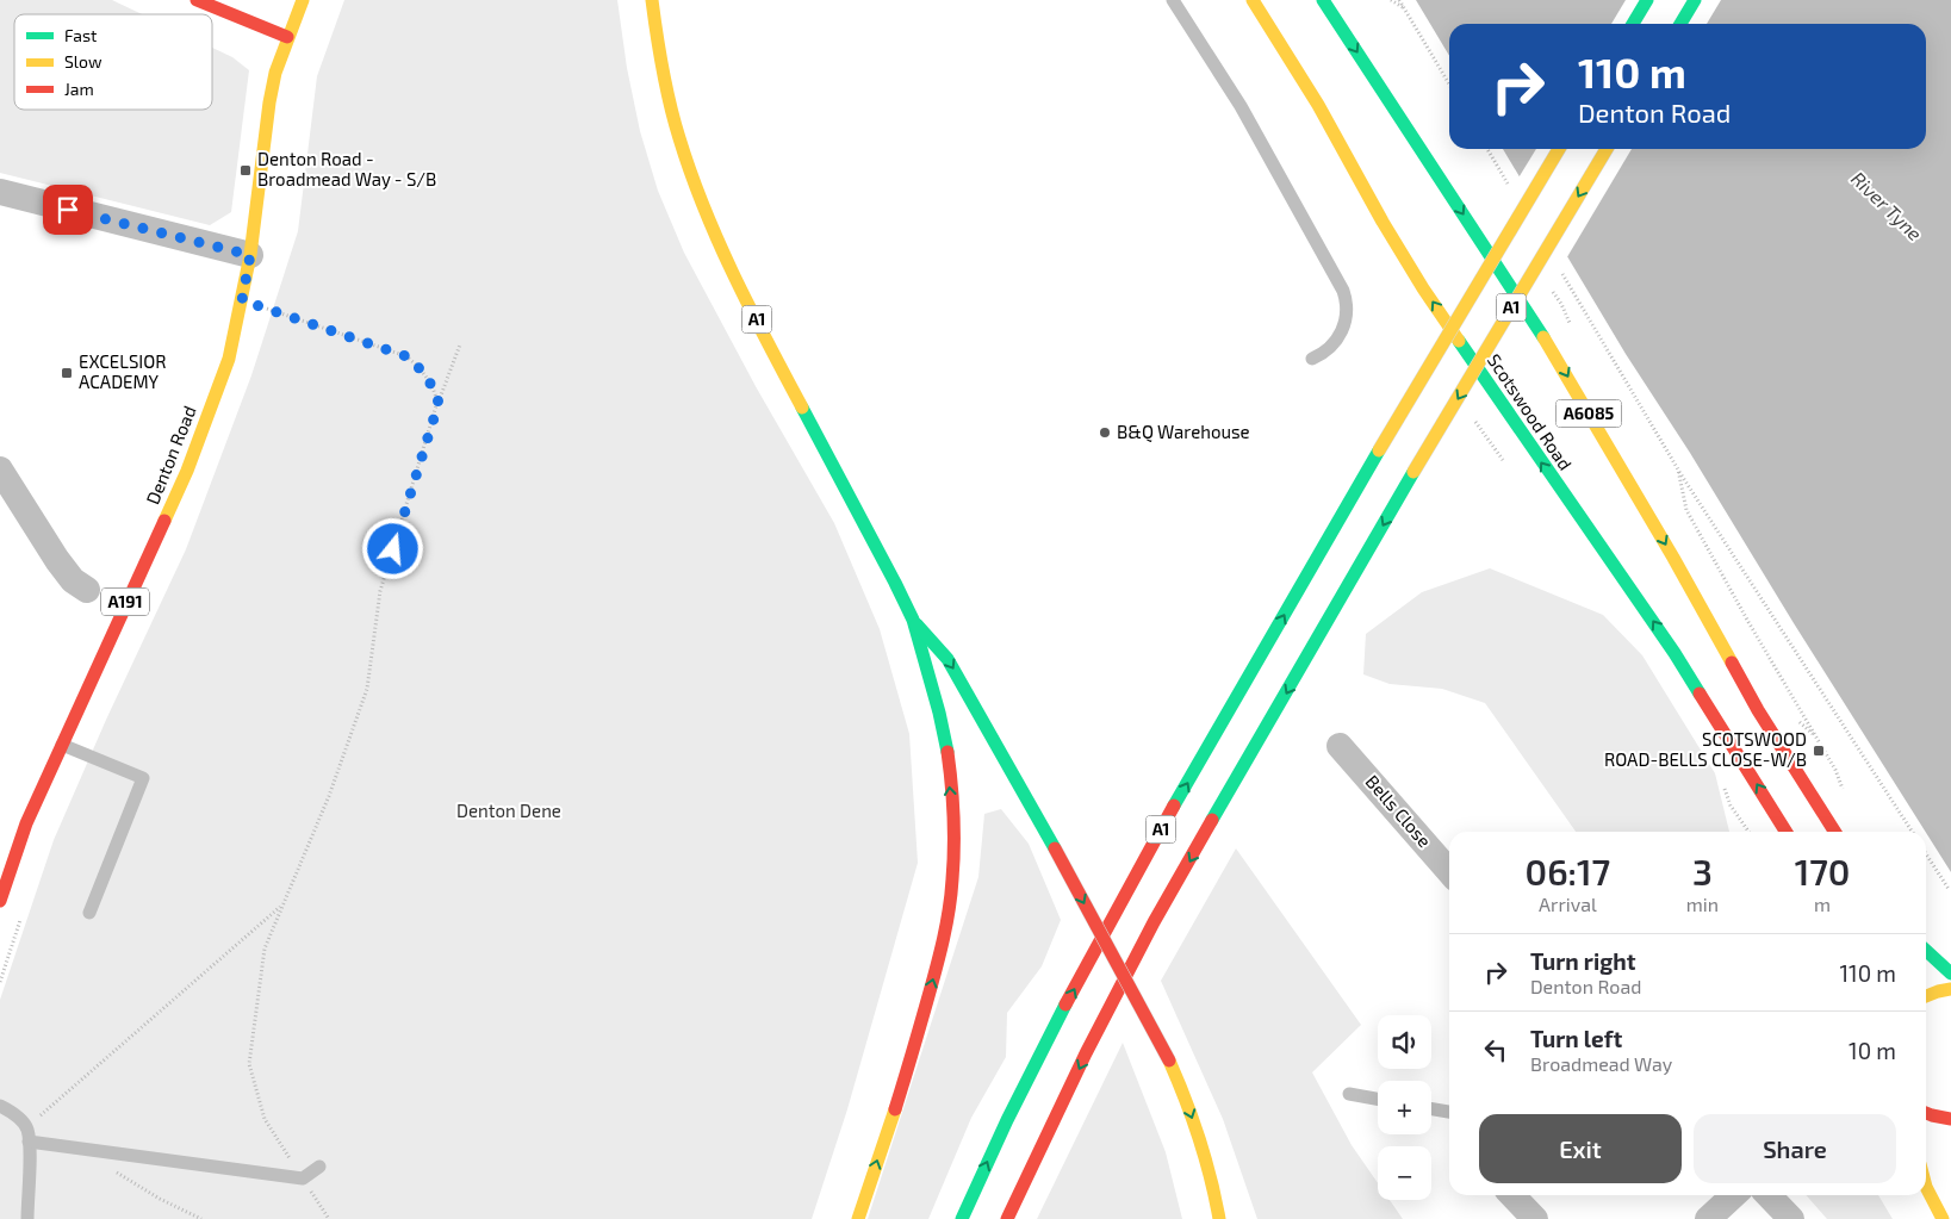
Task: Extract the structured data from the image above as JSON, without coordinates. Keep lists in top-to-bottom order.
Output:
{
  "streets": {
    "main road": [
      "A1",
      "Scotswood Road",
      "A6085",
      "Denton Road",
      "A191"
    ],
    "street": ["Bells Close"]
  },
  "water": ["River Tyne"],
  "parks": ["Denton Dene"],
  "places": {
    "transit": ["Denton Road - Broadmead Way - S/B", "EXCELSIOR ACADEMY", "SCOTSWOOD ROAD-BELLS CLOSE-W/B"],
    "other": ["B&Q Warehouse"]
  },
  "legend": ["Fast", "Slow", "Jam"],
  "page": {
    "turn": ["110 m", "Denton Road"],
    "eta": [
      "06:17",
      "Arrival",
      "3",
      "min",
      "170",
      "m"
    ],
    "list": [
      {
        "name": "Turn right",
        "note": "Denton Road",
        "value": "110 m"
      },
      {
        "name": "Turn left",
        "note": "Broadmead Way",
        "value": "10 m"
      }
    ],
    "map_buttons": ["+", "−"],
    "buttons": ["Exit", "Share"]
  }
}
